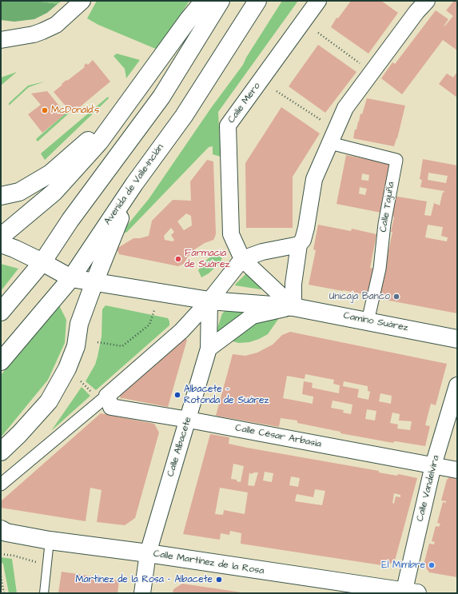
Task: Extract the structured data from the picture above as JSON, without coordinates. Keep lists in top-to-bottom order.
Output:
{
  "streets": {
    "main road": ["Avenida de Valle-Inclán", "Camino Suárez", "Calle Martínez de la Rosa"],
    "street": [
      "Calle Mero",
      "Calle Tajuña",
      "Calle César Arbasia",
      "Calle Albacete",
      "Calle Vandelvira"
    ]
  },
  "crossings": [
    ["Avenida de Valle-Inclán", "Camino Suárez"],
    ["Calle Tajuña", "Camino Suárez"],
    ["Camino Suárez", "Calle Albacete"],
    ["Calle César Arbasia", "Calle Albacete"],
    ["Calle César Arbasia", "Calle Vandelvira"],
    ["Calle Albacete", "Calle Martínez de la Rosa"],
    ["Calle Vandelvira", "Calle Martínez de la Rosa"]
  ],
  "places": [
    "McDonald's",
    "Farmacia de Suárez",
    "Unicaja Banco",
    "Albacete - Rotonda de Suárez",
    "El Mimbre",
    "Martínez de la Rosa - Albacete"
  ]
}
